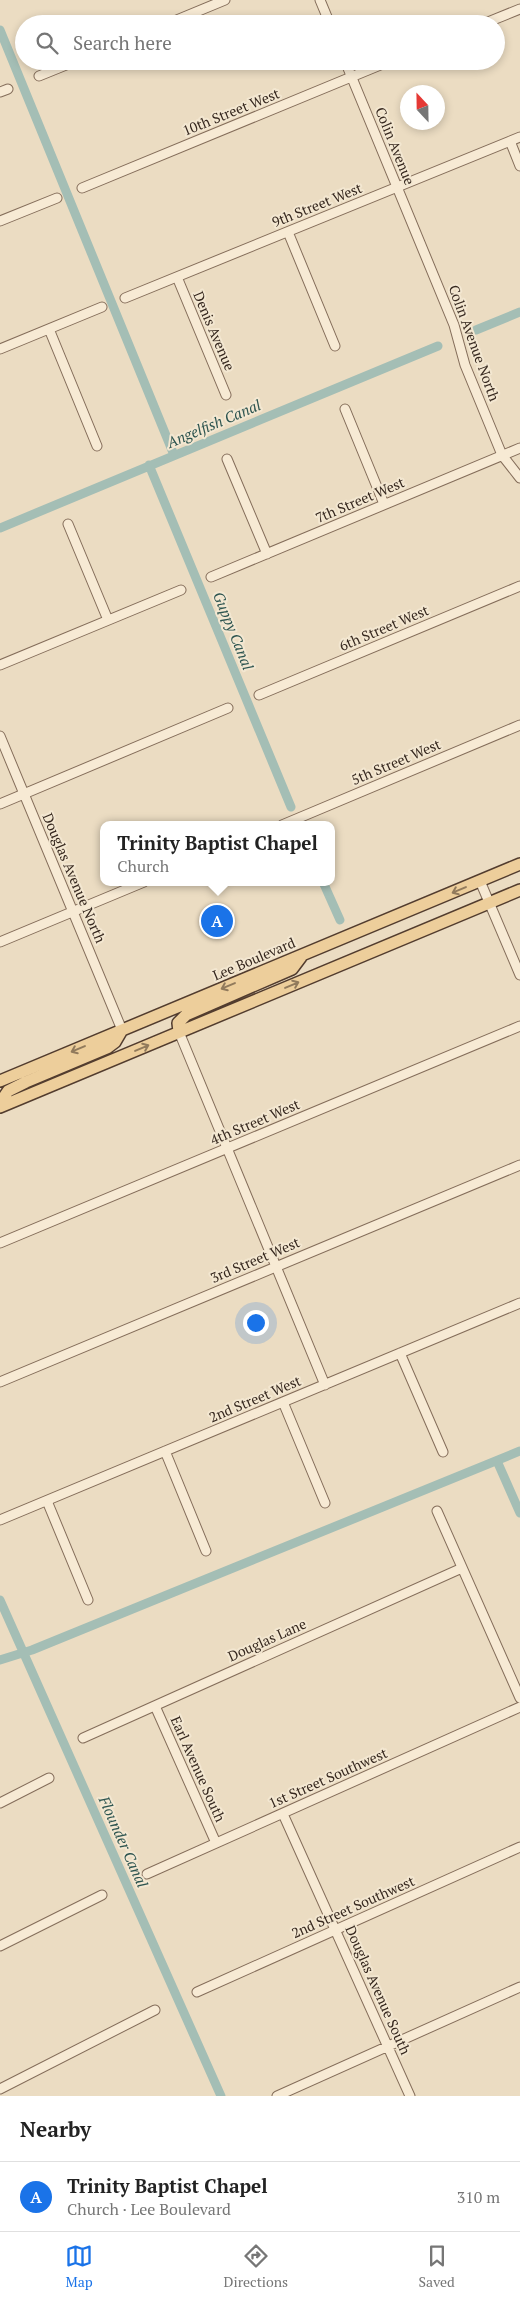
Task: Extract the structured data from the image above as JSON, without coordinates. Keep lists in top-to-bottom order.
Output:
{
  "streets": {
    "main road": ["Lee Boulevard"],
    "street": [
      "10th Street West",
      "Colin Avenue",
      "9th Street West",
      "Denis Avenue",
      "Colin Avenue North",
      "7th Street West",
      "6th Street West",
      "5th Street West",
      "Douglas Avenue North",
      "4th Street West",
      "3rd Street West",
      "2nd Street West",
      "Douglas Lane",
      "Earl Avenue South",
      "1st Street Southwest",
      "2nd Street Southwest",
      "Douglas Avenue South"
    ]
  },
  "crossings": [
    ["10th Street West", "Colin Avenue"],
    ["Colin Avenue", "9th Street West"],
    ["Colin Avenue", "Colin Avenue North"],
    ["9th Street West", "Denis Avenue"],
    ["Colin Avenue North", "7th Street West"],
    ["Douglas Avenue North", "Lee Boulevard"],
    ["Douglas Lane", "Earl Avenue South"],
    ["Earl Avenue South", "1st Street Southwest"],
    ["1st Street Southwest", "Douglas Avenue South"],
    ["2nd Street Southwest", "Douglas Avenue South"]
  ],
  "water": ["Angelfish Canal", "Guppy Canal", "Flounder Canal"],
  "north": "top",
  "page": {
    "search": "Search here",
    "popup": ["Trinity Baptist Chapel", "Church"],
    "pins": "A",
    "heading": "Nearby",
    "list": [
      {
        "mark": "A",
        "name": "Trinity Baptist Chapel",
        "note": "Church · Lee Boulevard",
        "value": "310 m"
      }
    ],
    "nav": ["Map", "Directions", "Saved"]
  }
}
